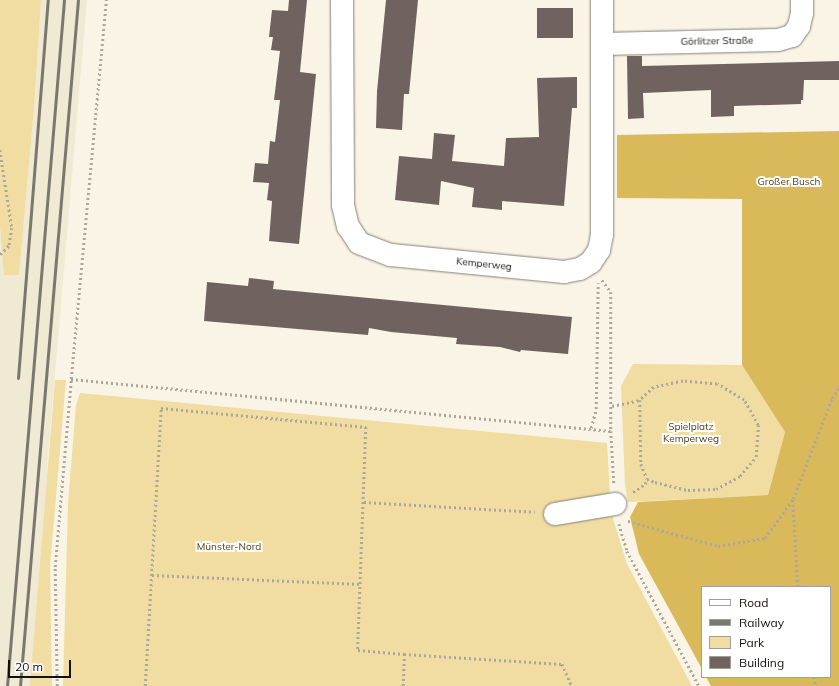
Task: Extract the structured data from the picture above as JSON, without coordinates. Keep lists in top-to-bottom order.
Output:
{
  "streets": {
    "street": ["Görlitzer Straße", "Kemperweg"]
  },
  "crossings": [
    ["Görlitzer Straße", "Kemperweg"]
  ],
  "parks": ["Großer Busch", "Spielplatz Kemperweg", "Münster-Nord"],
  "legend": [
    "Road",
    "Railway",
    "Park",
    "Building"
  ],
  "scale_bar": "20 m"
}
